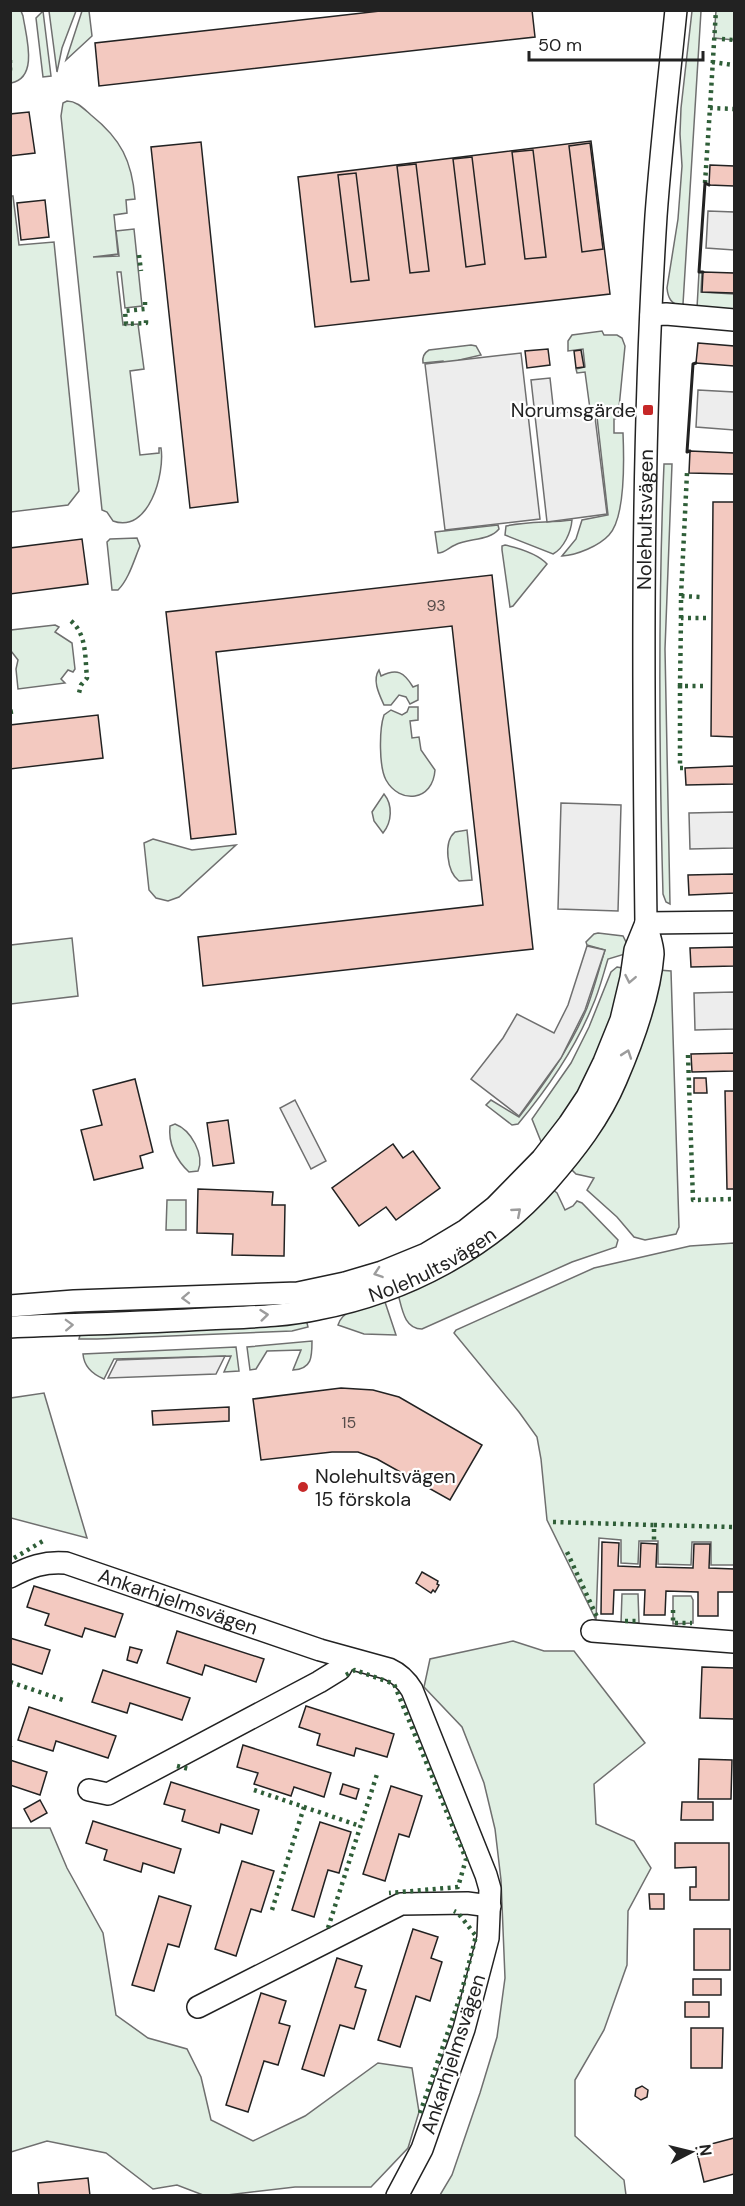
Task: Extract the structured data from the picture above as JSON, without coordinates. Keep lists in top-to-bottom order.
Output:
{
  "streets": {
    "street": ["Nolehultsvägen", "Ankarhjelmsvägen"]
  },
  "places": {
    "transit": ["Norumsgärde"],
    "other": ["Nolehultsvägen 15 förskola"]
  },
  "house_numbers": ["93", "15"],
  "scale_bar": "50 m",
  "north": "right"
}
